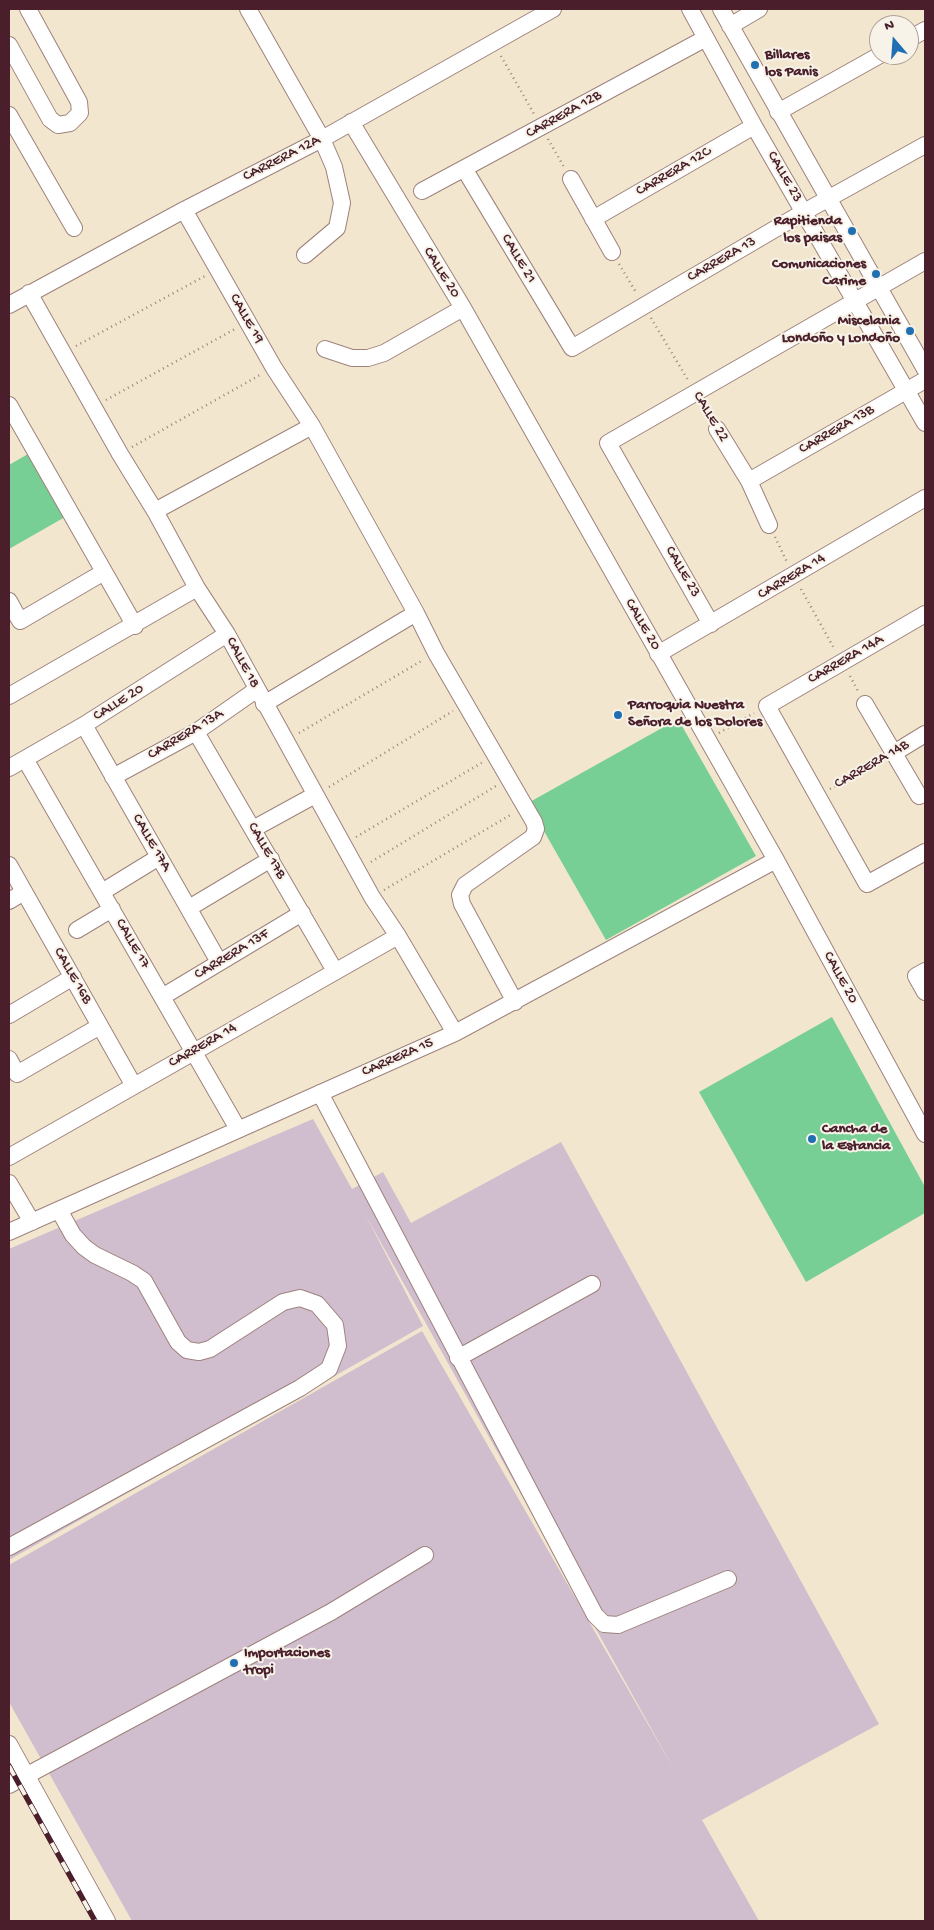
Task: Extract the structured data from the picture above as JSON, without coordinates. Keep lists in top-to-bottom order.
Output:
{
  "streets": {
    "street": [
      "CARRERA 12B",
      "CARRERA 12A",
      "CARRERA 12C",
      "CALLE 23",
      "CALLE 21",
      "CARRERA 13",
      "CALLE 20",
      "CALLE 19",
      "CALLE 22",
      "CARRERA 13B",
      "CARRERA 14",
      "CARRERA 14A",
      "CALLE 18",
      "CARRERA 13A",
      "CARRERA 14B",
      "CALLE 17A",
      "CALLE 17B",
      "CALLE 17",
      "CARRERA 13F",
      "CALLE 16B",
      "CARRERA 15"
    ]
  },
  "crossings": [
    ["CARRERA 12B", "CALLE 23"],
    ["CARRERA 12B", "CALLE 21"],
    ["CARRERA 12A", "CALLE 20"],
    ["CARRERA 12A", "CALLE 19"],
    ["CARRERA 12A", "CALLE 18"],
    ["CARRERA 12C", "CALLE 23"],
    ["CALLE 23", "CARRERA 13"],
    ["CALLE 23", "CALLE 22"],
    ["CALLE 23", "CARRERA 13B"],
    ["CALLE 23", "CARRERA 14"],
    ["CALLE 21", "CARRERA 13"],
    ["CARRERA 13", "CALLE 22"],
    ["CALLE 20", "CARRERA 14"],
    ["CALLE 20", "CALLE 18"],
    ["CALLE 20", "CALLE 17A"],
    ["CALLE 20", "CALLE 17"],
    ["CALLE 20", "CARRERA 15"],
    ["CALLE 22", "CARRERA 13B"],
    ["CARRERA 14", "CALLE 18"],
    ["CARRERA 14", "CALLE 17B"],
    ["CARRERA 14", "CALLE 17"],
    ["CARRERA 14", "CALLE 16B"],
    ["CALLE 18", "CARRERA 13A"],
    ["CALLE 18", "CARRERA 15"],
    ["CARRERA 13A", "CALLE 17A"],
    ["CARRERA 13A", "CALLE 17B"],
    ["CALLE 17A", "CARRERA 13F"],
    ["CALLE 17B", "CARRERA 13F"],
    ["CALLE 17", "CARRERA 13F"],
    ["CALLE 17", "CARRERA 15"]
  ],
  "places": [
    "Billares los Panis",
    "Rapitienda los paisas",
    "Comunicaciones Carime",
    "Miscelania Londoño y Londoño",
    "Parroquia Nuestra Señora de los Dolores",
    "Cancha de la Estancia",
    "Importaciones tropi"
  ],
  "north": "top"
}
